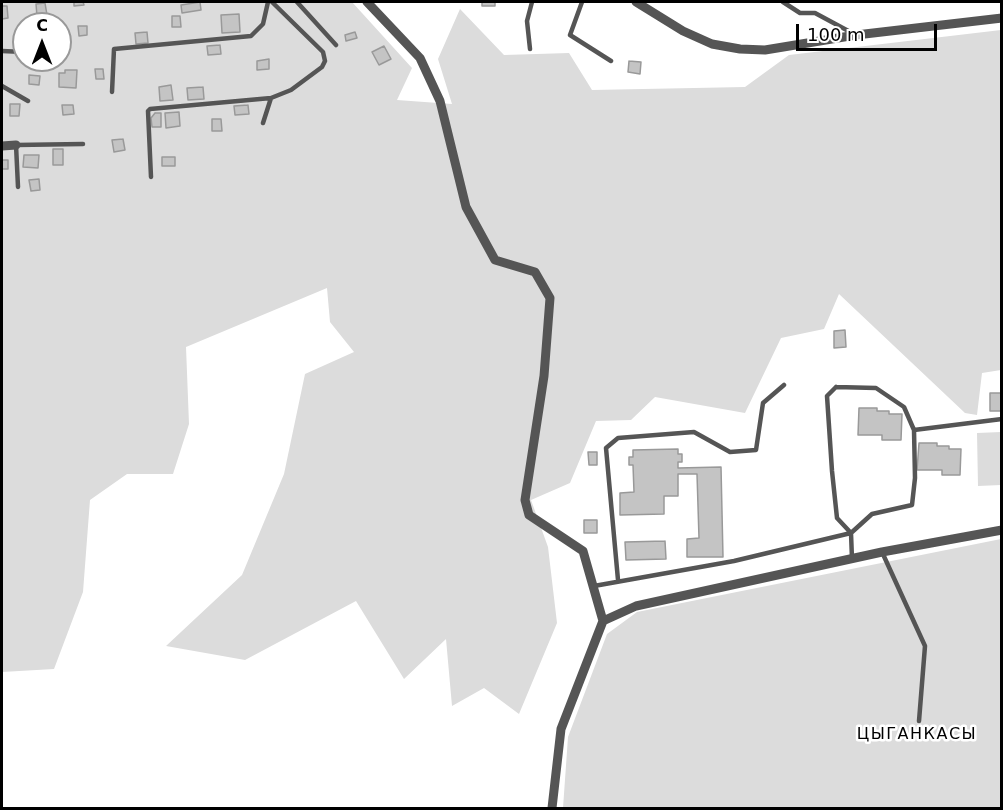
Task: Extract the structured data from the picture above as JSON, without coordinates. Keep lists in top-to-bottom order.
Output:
{
  "districts": ["ЦЫГАНКАСЫ"],
  "scale_bar": "100 m",
  "north": "top"
}
